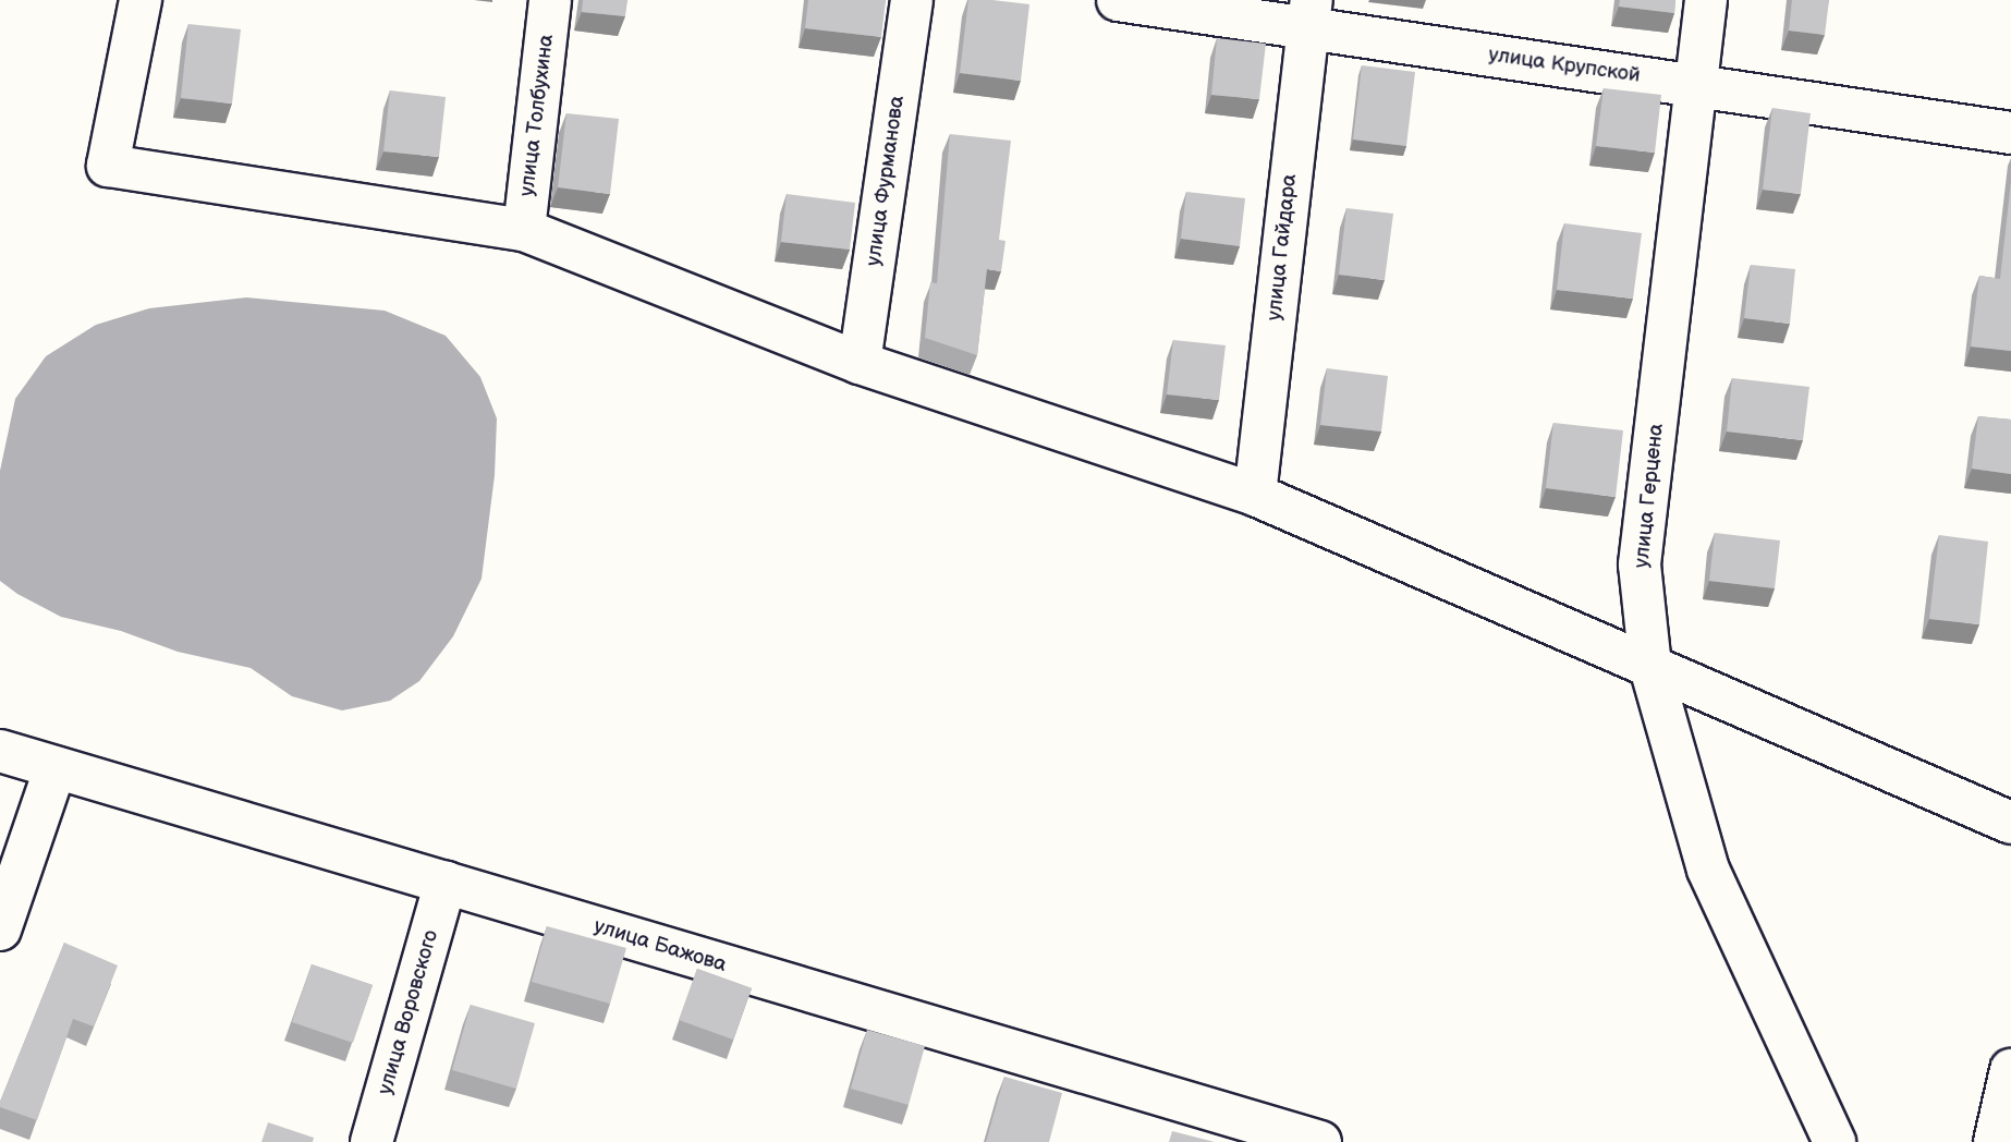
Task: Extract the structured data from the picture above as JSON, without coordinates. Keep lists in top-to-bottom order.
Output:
{
  "streets": {
    "street": [
      "улица Крупской",
      "улица Толбухина",
      "улица Фурманова",
      "улица Гайдара",
      "улица Герцена",
      "улица Бажова",
      "улица Воровского"
    ]
  },
  "crossings": [
    ["улица Крупской", "улица Гайдара"],
    ["улица Крупской", "улица Герцена"],
    ["улица Бажова", "улица Воровского"]
  ]
}
